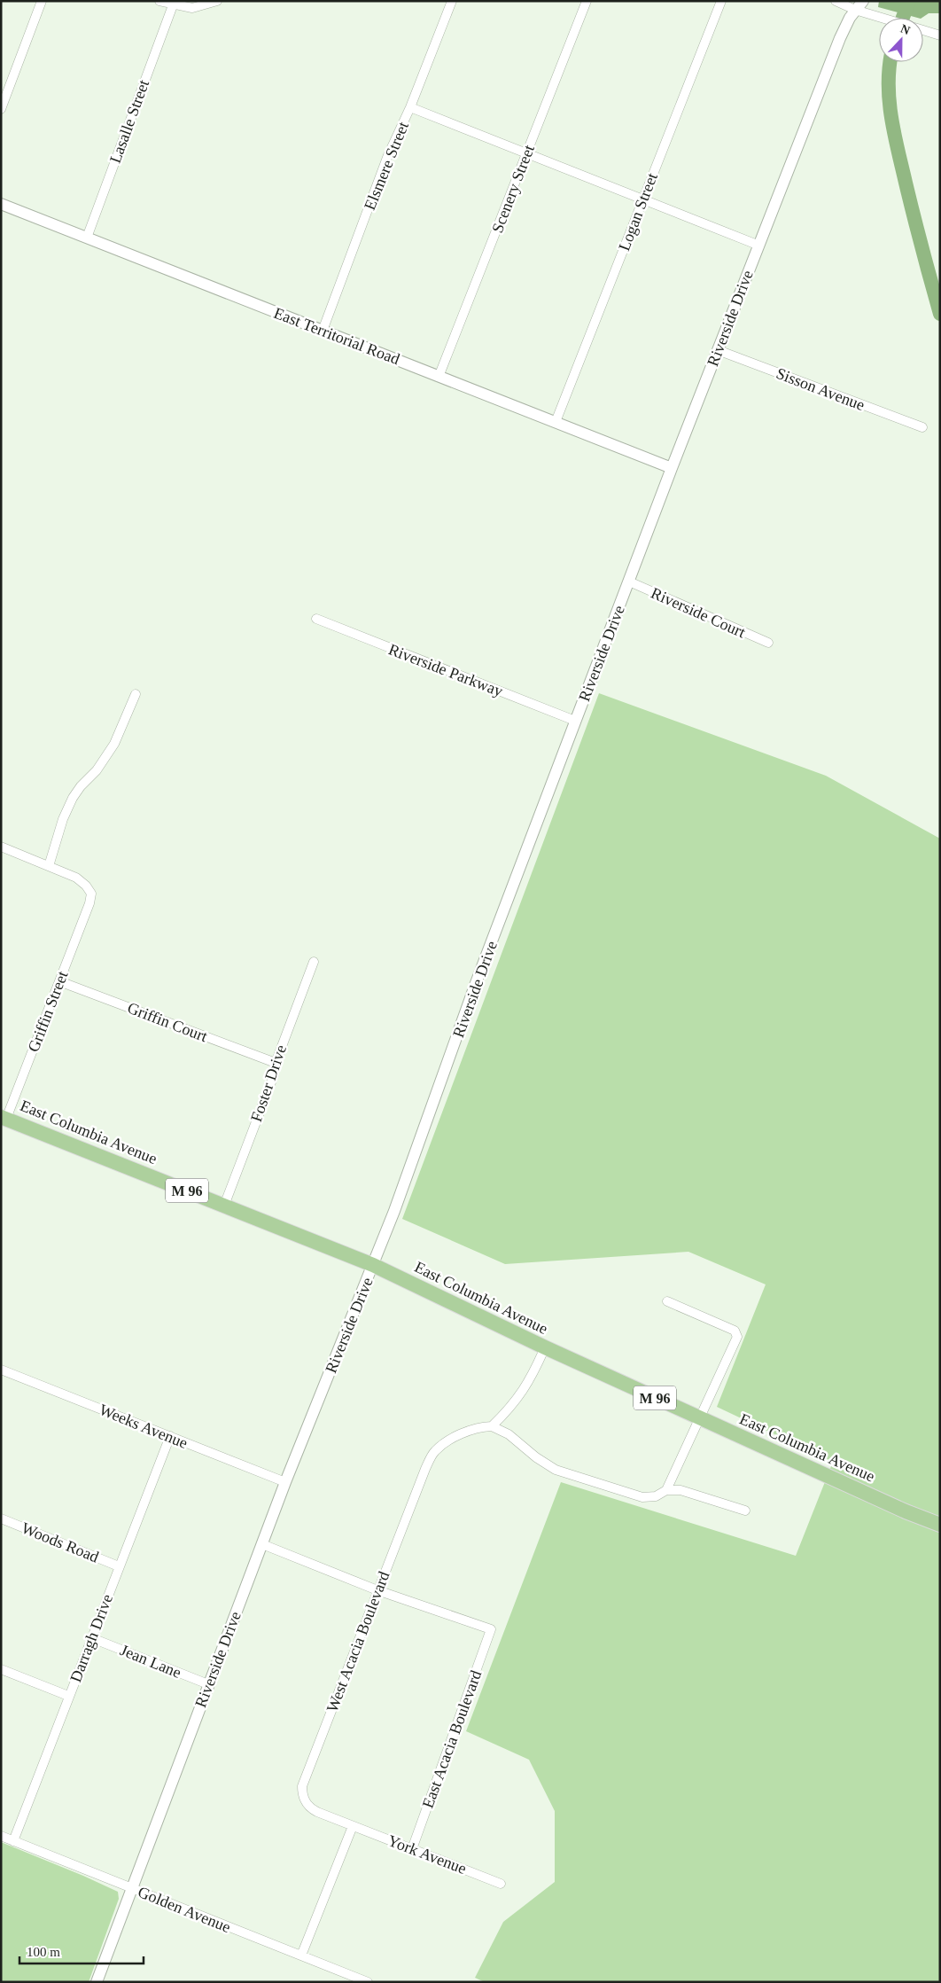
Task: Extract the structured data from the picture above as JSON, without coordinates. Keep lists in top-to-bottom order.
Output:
{
  "streets": {
    "main road": ["East Columbia Avenue", "M 96"],
    "street": [
      "Lasalle Street",
      "Elsmere Street",
      "Scenery Street",
      "Logan Street",
      "Riverside Drive",
      "East Territorial Road",
      "Sisson Avenue",
      "Riverside Court",
      "Riverside Parkway",
      "Griffin Street",
      "Griffin Court",
      "Foster Drive",
      "Weeks Avenue",
      "Woods Road",
      "Darragh Drive",
      "West Acacia Boulevard",
      "Jean Lane",
      "East Acacia Boulevard",
      "York Avenue",
      "Golden Avenue"
    ]
  },
  "crossings": [
    ["Lasalle Street", "East Territorial Road"],
    ["Elsmere Street", "East Territorial Road"],
    ["Scenery Street", "East Territorial Road"],
    ["Logan Street", "East Territorial Road"],
    ["Riverside Drive", "East Territorial Road"],
    ["Riverside Drive", "Sisson Avenue"],
    ["Riverside Drive", "Riverside Court"],
    ["Riverside Drive", "Riverside Parkway"],
    ["Riverside Drive", "East Columbia Avenue"],
    ["Riverside Drive", "Weeks Avenue"],
    ["Riverside Drive", "Jean Lane"],
    ["Riverside Drive", "Golden Avenue"],
    ["Griffin Street", "Griffin Court"],
    ["Griffin Street", "East Columbia Avenue"],
    ["Griffin Court", "Foster Drive"],
    ["Foster Drive", "East Columbia Avenue"],
    ["East Columbia Avenue", "West Acacia Boulevard"],
    ["Weeks Avenue", "Darragh Drive"],
    ["Woods Road", "Darragh Drive"],
    ["Darragh Drive", "Jean Lane"],
    ["Darragh Drive", "Golden Avenue"],
    ["West Acacia Boulevard", "East Acacia Boulevard"],
    ["West Acacia Boulevard", "York Avenue"],
    ["East Acacia Boulevard", "York Avenue"]
  ],
  "scale_bar": "100 m",
  "north": "top"
}
